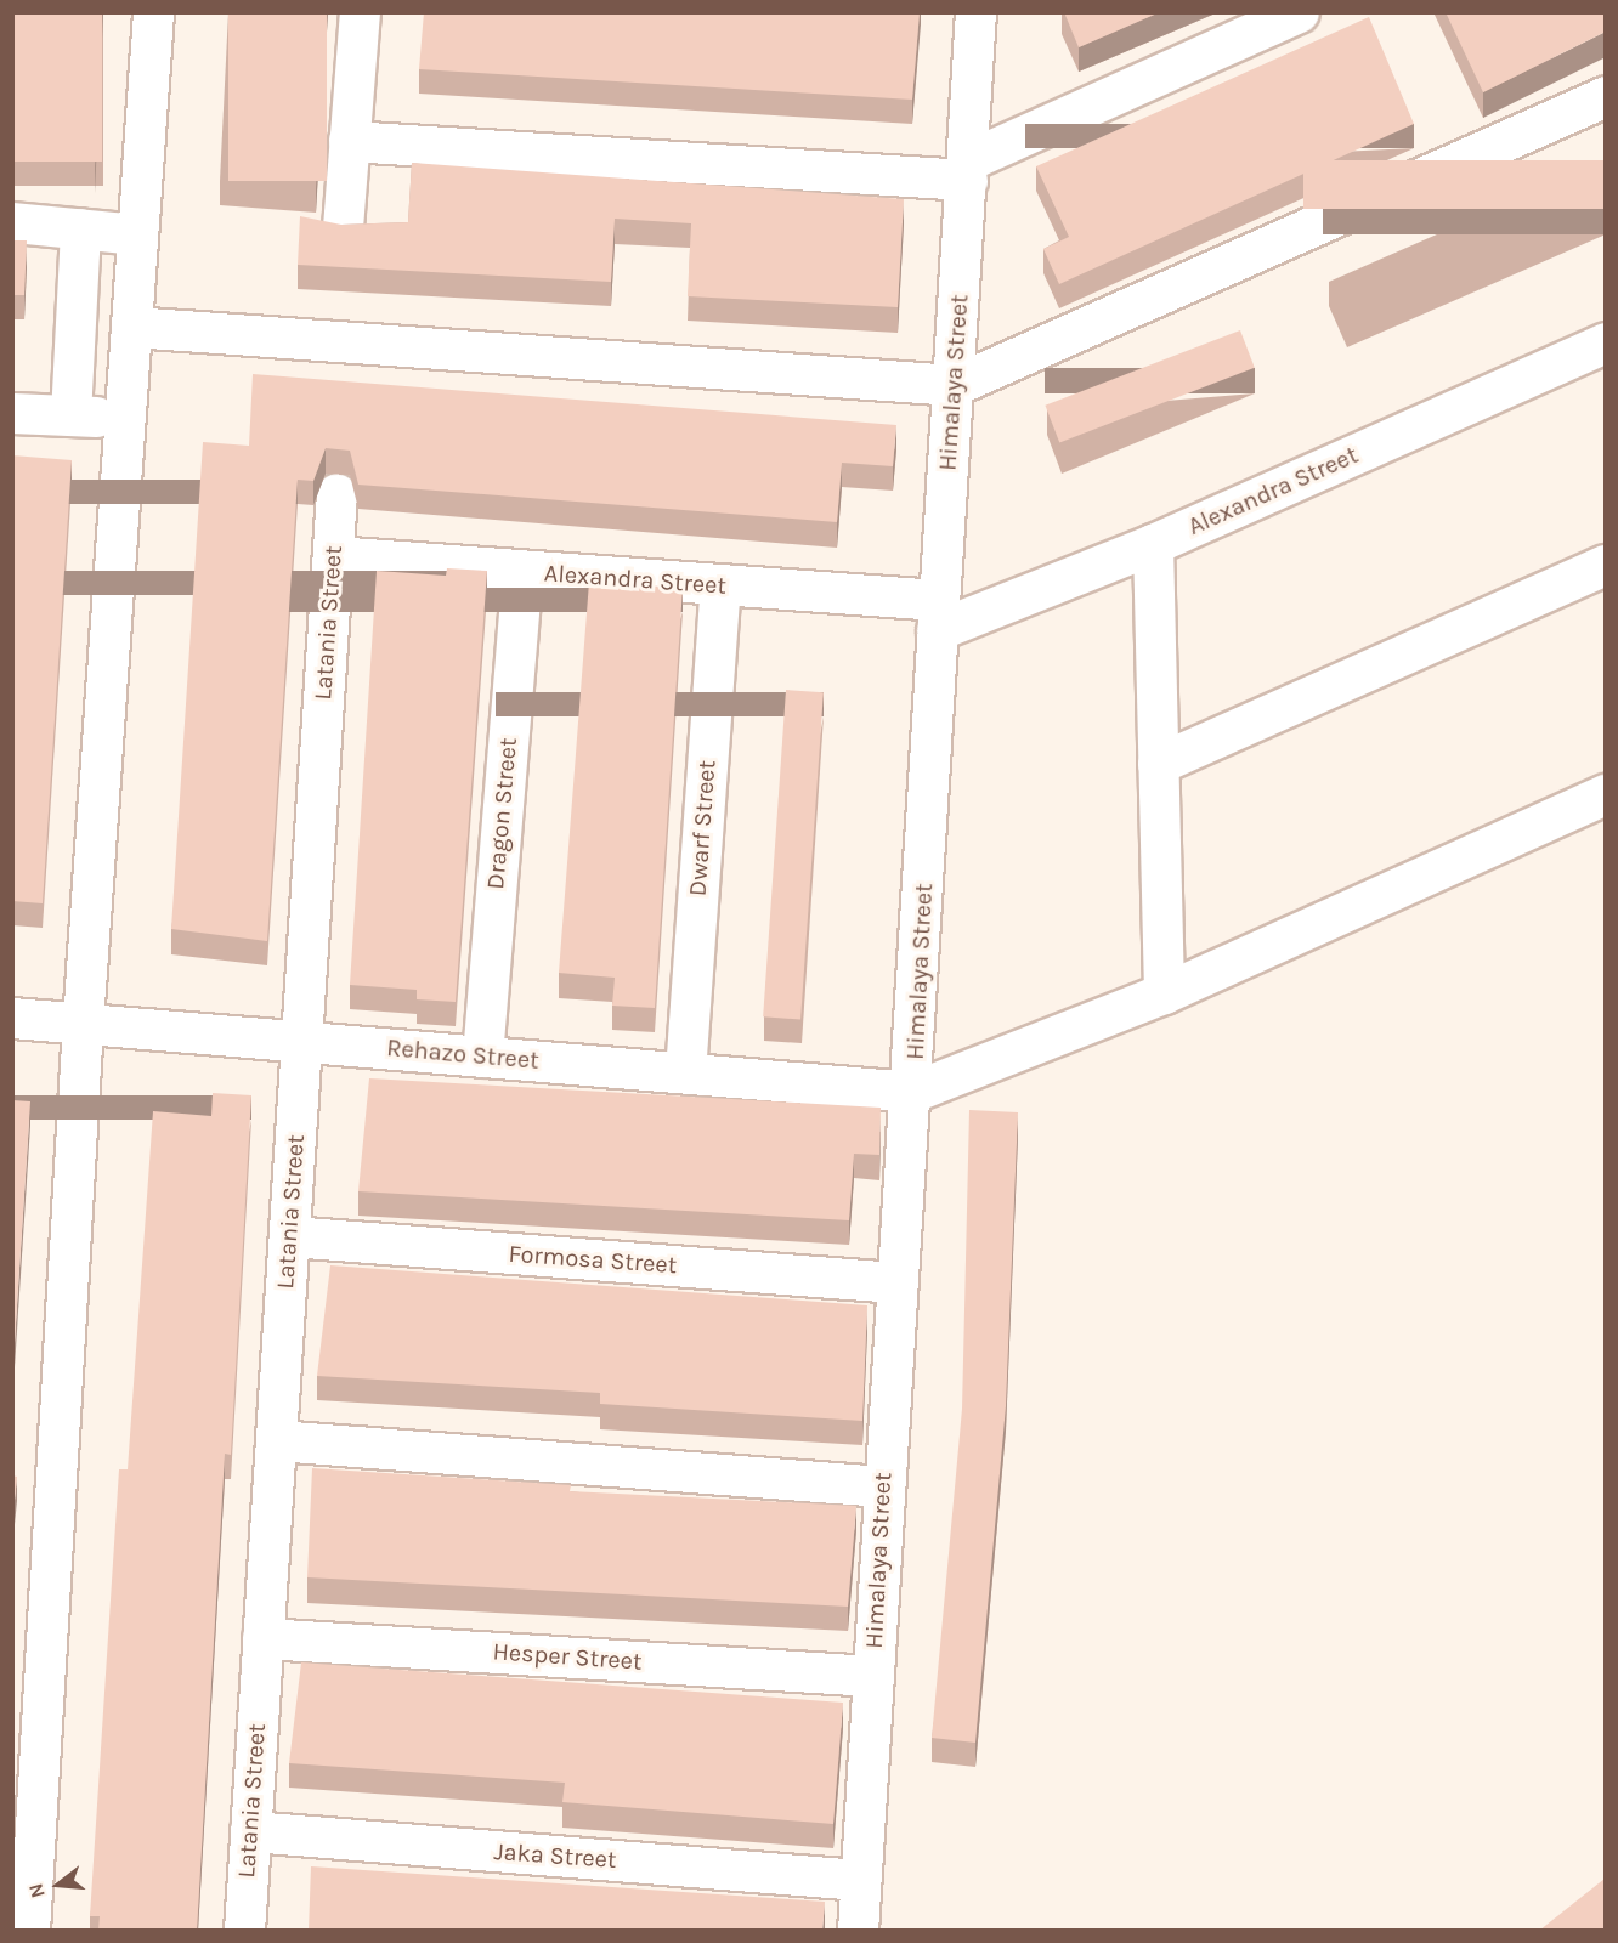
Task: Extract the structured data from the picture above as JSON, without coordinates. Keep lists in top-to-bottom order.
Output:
{
  "streets": {
    "street": [
      "Himalaya Street",
      "Alexandra Street",
      "Latania Street",
      "Dragon Street",
      "Dwarf Street",
      "Rehazo Street",
      "Formosa Street",
      "Hesper Street",
      "Jaka Street"
    ]
  },
  "crossings": [
    ["Himalaya Street", "Alexandra Street"],
    ["Himalaya Street", "Rehazo Street"],
    ["Himalaya Street", "Formosa Street"],
    ["Himalaya Street", "Hesper Street"],
    ["Himalaya Street", "Jaka Street"],
    ["Alexandra Street", "Latania Street"],
    ["Alexandra Street", "Dragon Street"],
    ["Alexandra Street", "Dwarf Street"],
    ["Latania Street", "Rehazo Street"],
    ["Latania Street", "Formosa Street"],
    ["Latania Street", "Hesper Street"],
    ["Latania Street", "Jaka Street"],
    ["Dragon Street", "Rehazo Street"],
    ["Dwarf Street", "Rehazo Street"]
  ],
  "north": "left"
}
